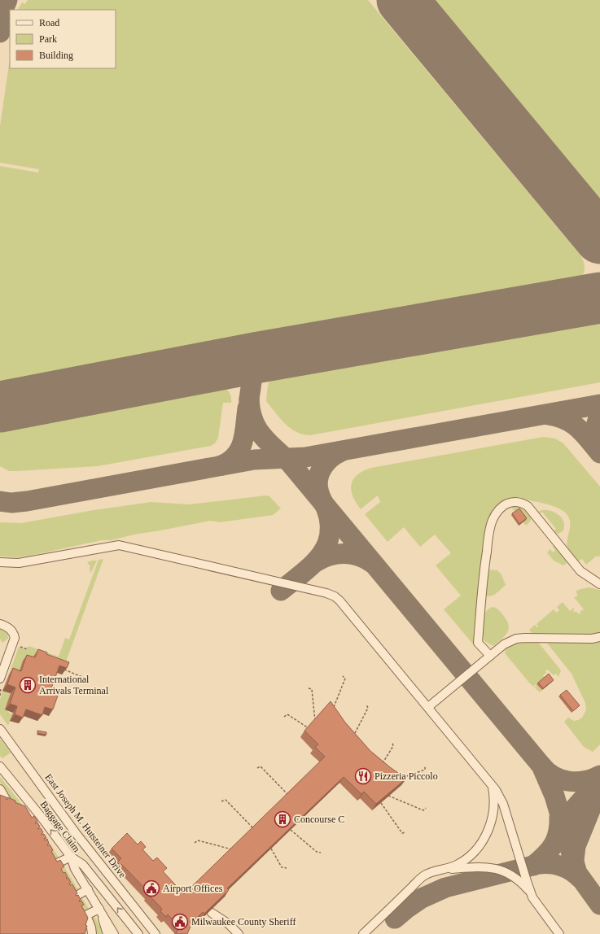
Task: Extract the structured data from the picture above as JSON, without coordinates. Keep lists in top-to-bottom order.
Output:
{
  "streets": {
    "street": ["East Joseph M. Hutsteiner Drive", "Baggage Claim"]
  },
  "one_way": ["Baggage Claim"],
  "places": {
    "building": ["International Arrivals Terminal", "Concourse C"],
    "restaurant": ["Pizzeria Piccolo"],
    "public building": ["Airport Offices", "Milwaukee County Sheriff"]
  },
  "legend": ["Road", "Park", "Building"]
}
